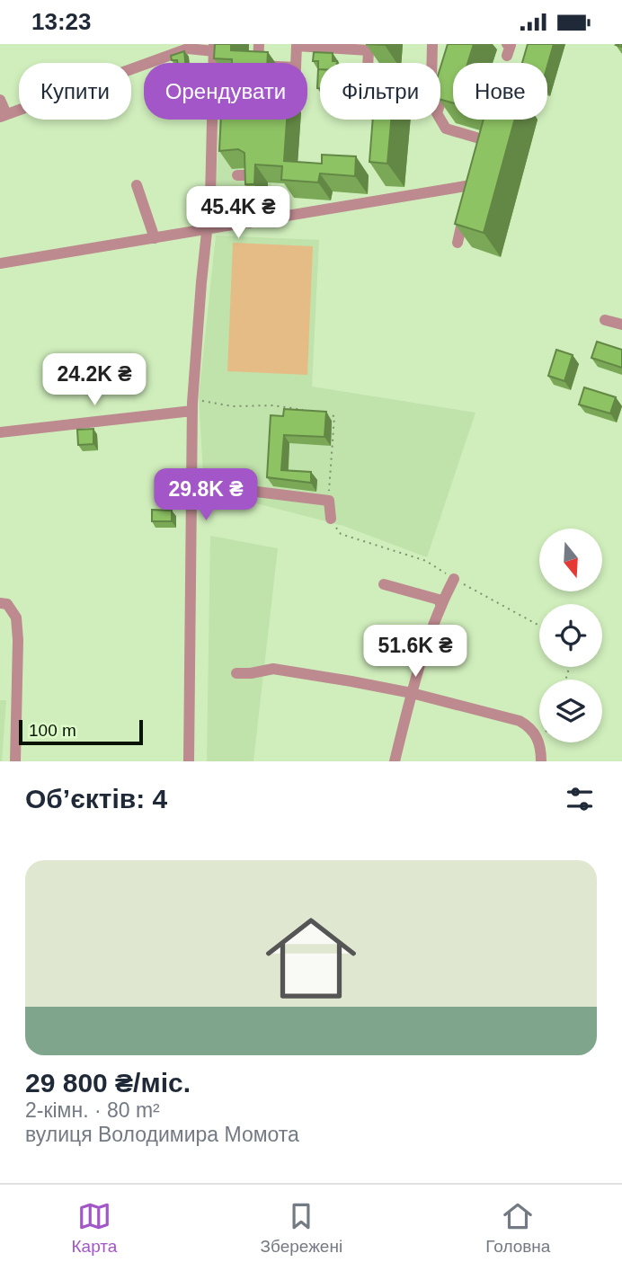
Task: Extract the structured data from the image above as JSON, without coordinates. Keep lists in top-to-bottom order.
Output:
{
  "scale_bar": "100 m",
  "north": "bottom",
  "page": {
    "status": "13:23",
    "chip": [
      "Купити",
      "Орендувати",
      "Фільтри",
      "Нове"
    ],
    "price": [
      "45.4K ₴",
      "24.2K ₴",
      "29.8K ₴",
      "51.6K ₴"
    ],
    "scale": "100 m",
    "heading": "Об’єктів: 4",
    "list": [
      {
        "name": "29 800 ₴/міс.",
        "note": "2-кімн. · 80 m² · вулиця Володимира Момота"
      }
    ],
    "tabs": ["Карта", "Збережені", "Головна"]
  }
}
